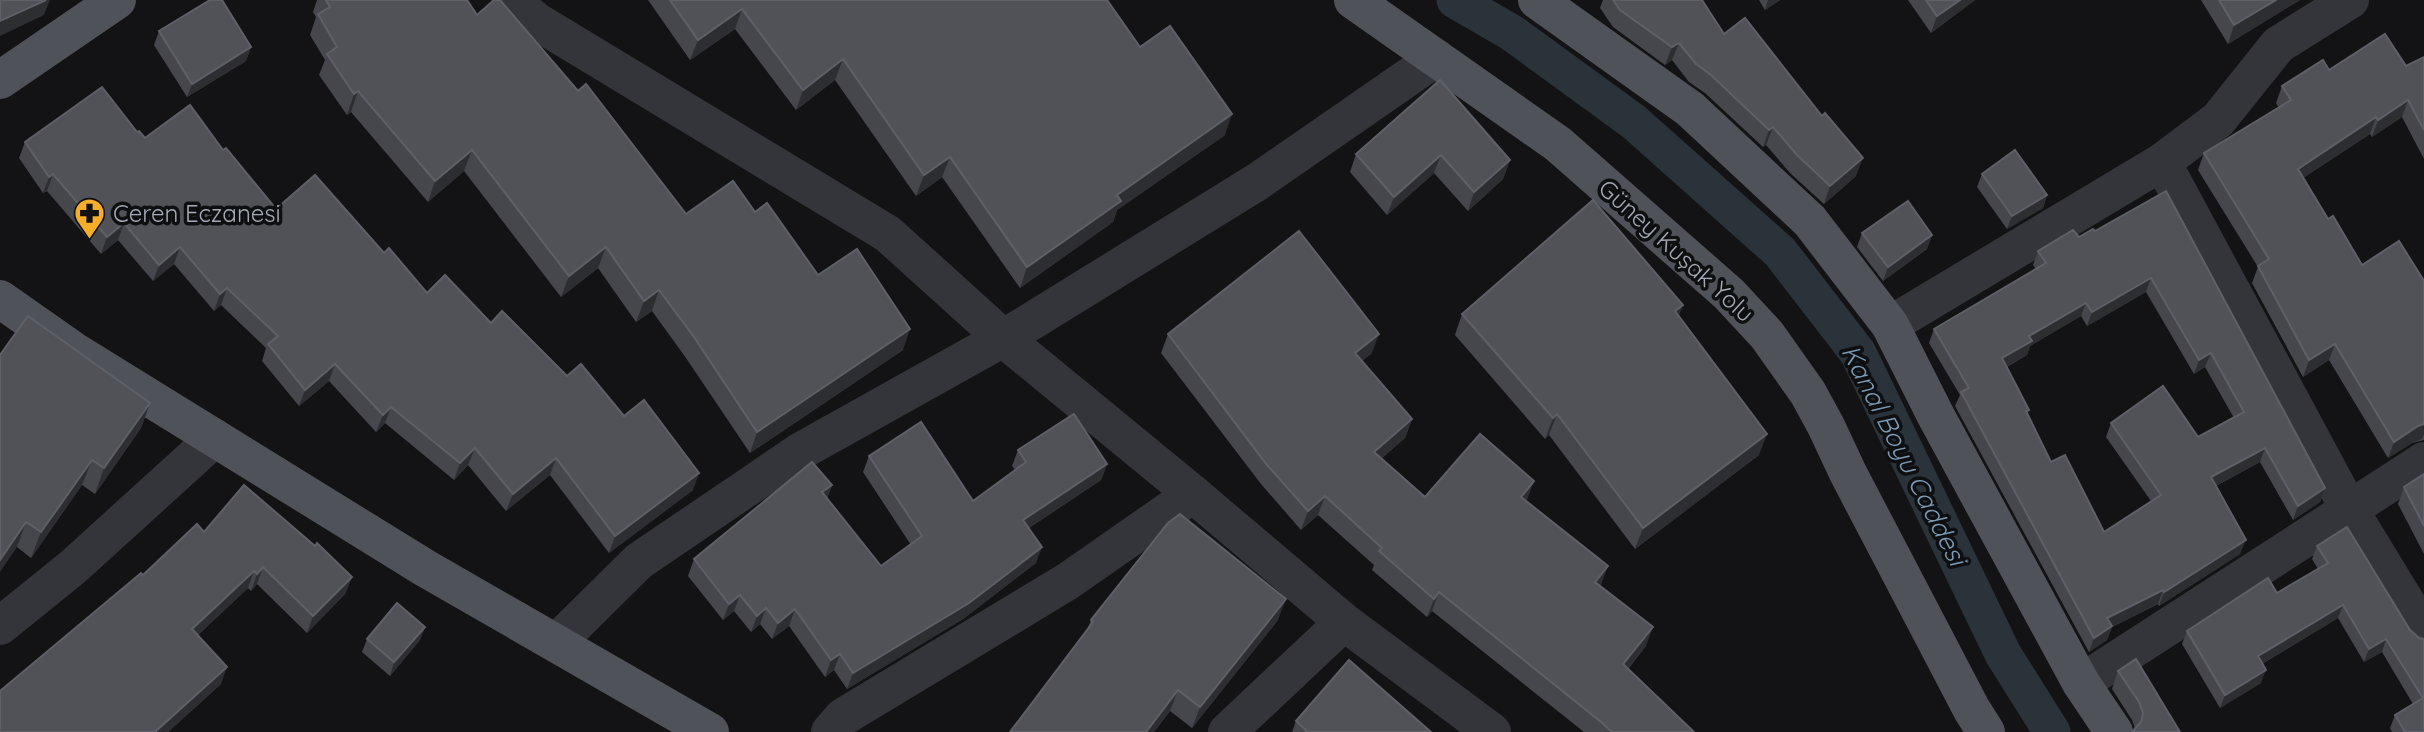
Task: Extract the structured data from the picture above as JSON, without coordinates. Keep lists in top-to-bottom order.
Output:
{
  "streets": {
    "main road": ["Güney Kuşak Yolu"]
  },
  "water": ["Kanal Boyu Caddesi"],
  "places": {
    "pharmacy": ["Ceren Eczanesi"]
  }
}
